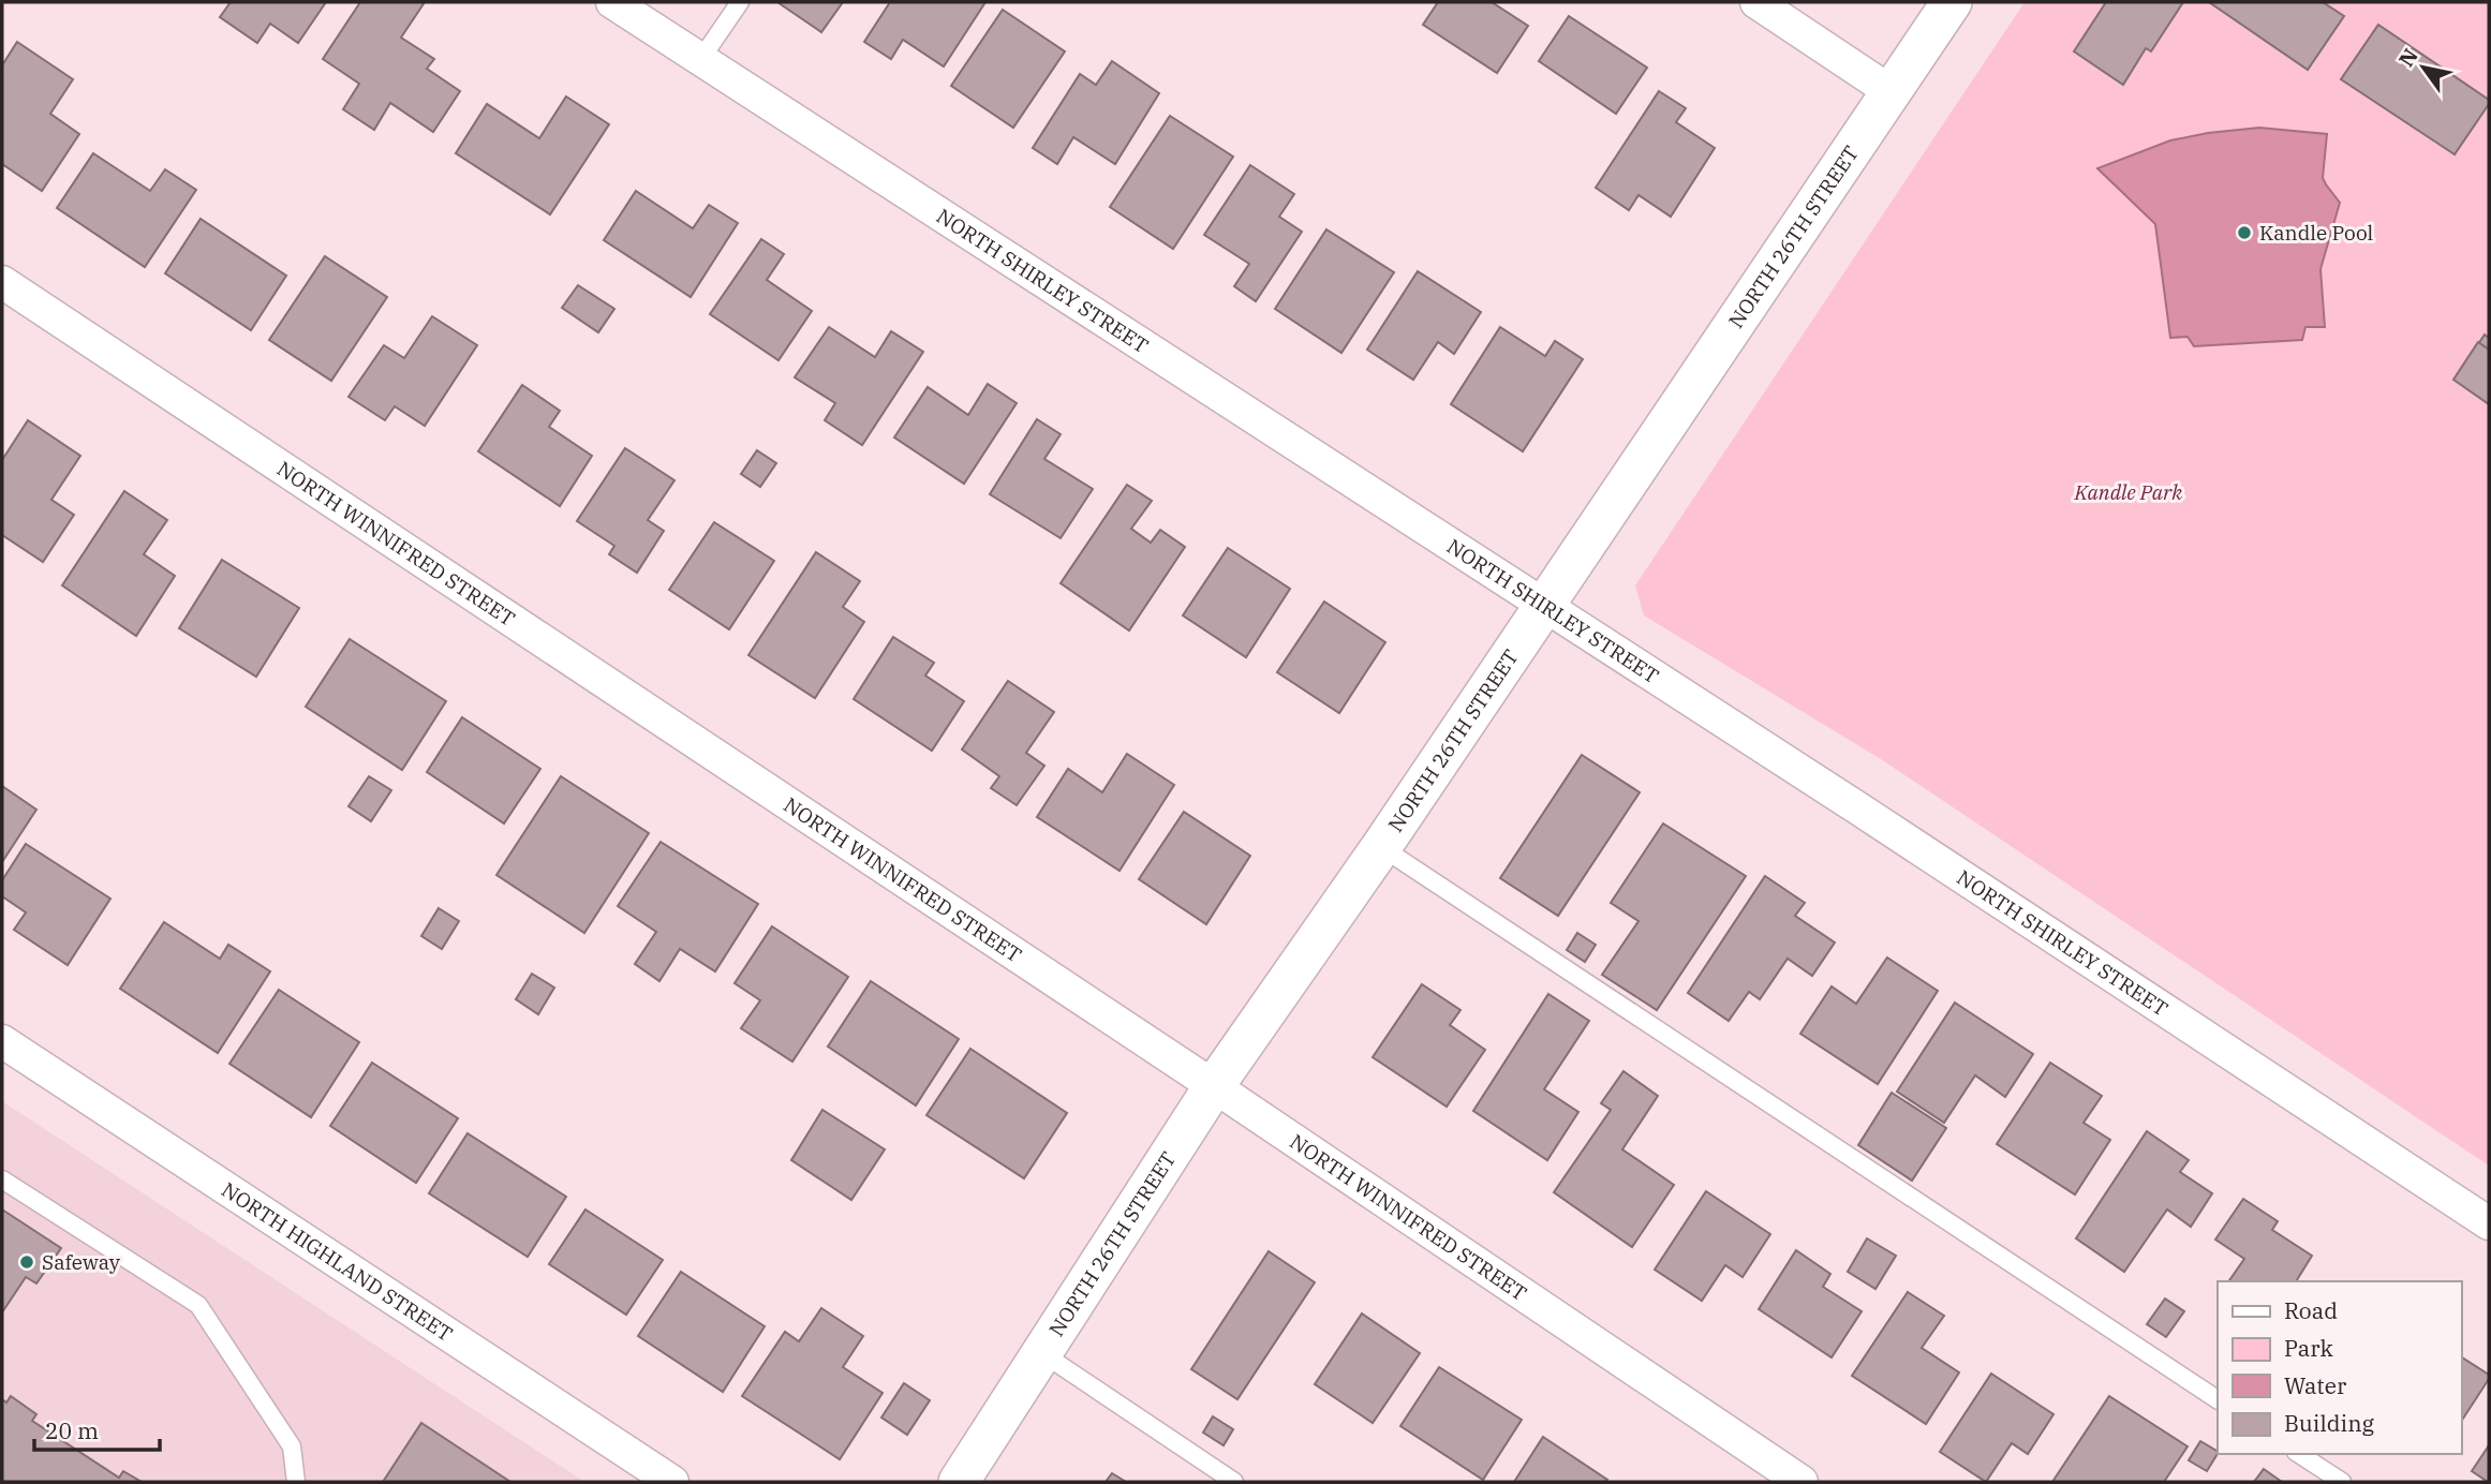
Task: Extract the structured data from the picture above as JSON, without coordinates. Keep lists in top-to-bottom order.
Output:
{
  "streets": {
    "street": [
      "NORTH 26TH STREET",
      "NORTH SHIRLEY STREET",
      "NORTH WINNIFRED STREET",
      "NORTH HIGHLAND STREET"
    ]
  },
  "crossings": [
    ["NORTH 26TH STREET", "NORTH SHIRLEY STREET"],
    ["NORTH 26TH STREET", "NORTH WINNIFRED STREET"]
  ],
  "parks": ["Kandle Park"],
  "places": ["Kandle Pool", "Safeway"],
  "legend": [
    "Road",
    "Park",
    "Water",
    "Building"
  ],
  "scale_bar": "20 m",
  "north": "top left"
}
